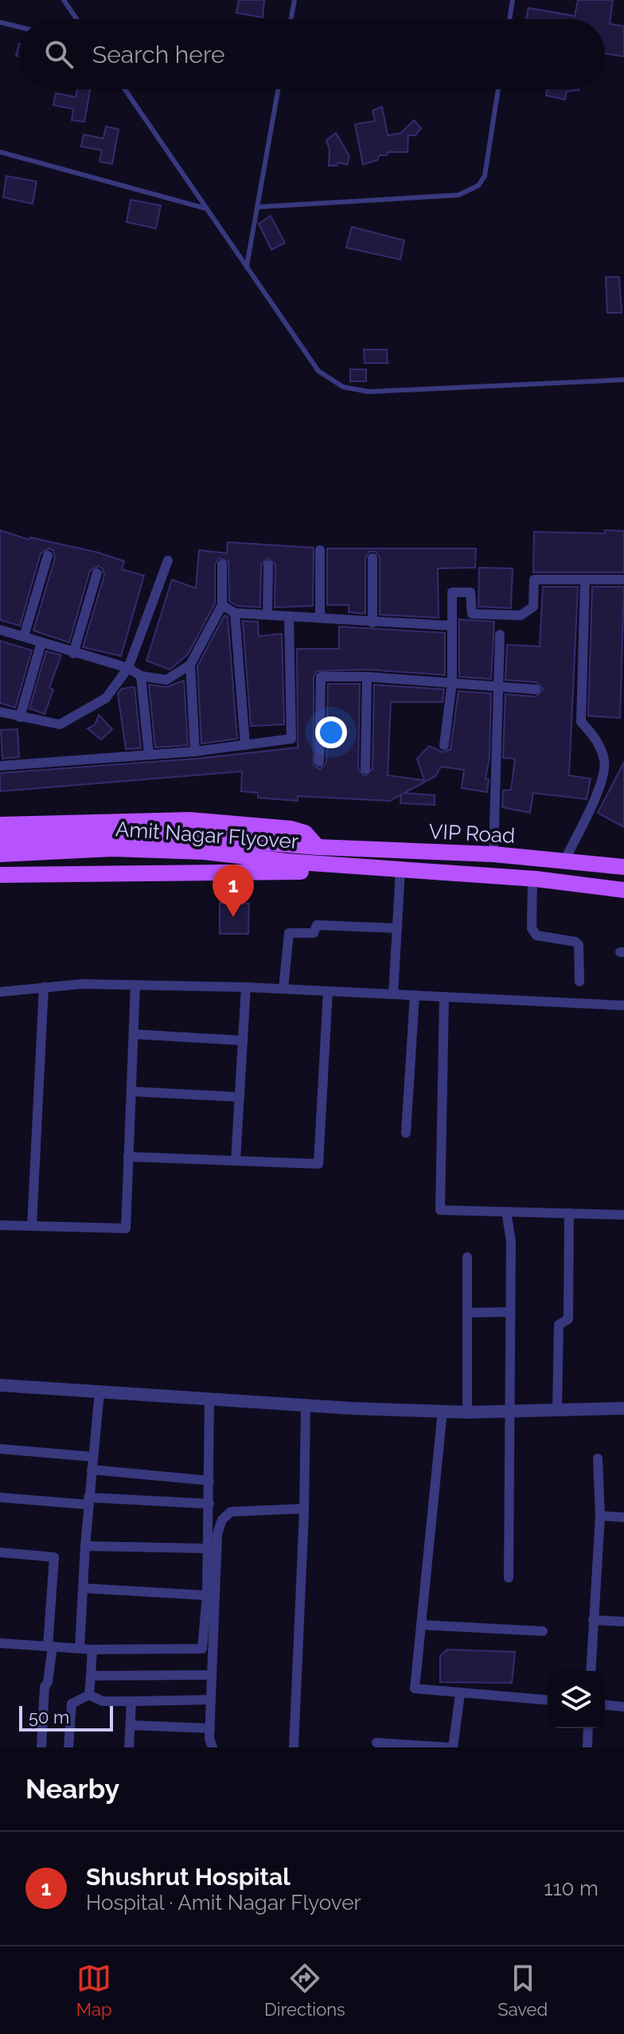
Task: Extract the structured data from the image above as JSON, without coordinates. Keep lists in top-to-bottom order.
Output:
{
  "streets": {
    "main road": ["VIP Road", "Amit Nagar Flyover"]
  },
  "crossings": [
    ["VIP Road", "Amit Nagar Flyover"]
  ],
  "scale_bar": "50 m",
  "page": {
    "search": "Search here",
    "pins": "1",
    "scale": "50 m",
    "heading": "Nearby",
    "list": [
      {
        "mark": "1",
        "name": "Shushrut Hospital",
        "note": "Hospital · Amit Nagar Flyover",
        "value": "110 m"
      }
    ],
    "nav": ["Map", "Directions", "Saved"]
  }
}
